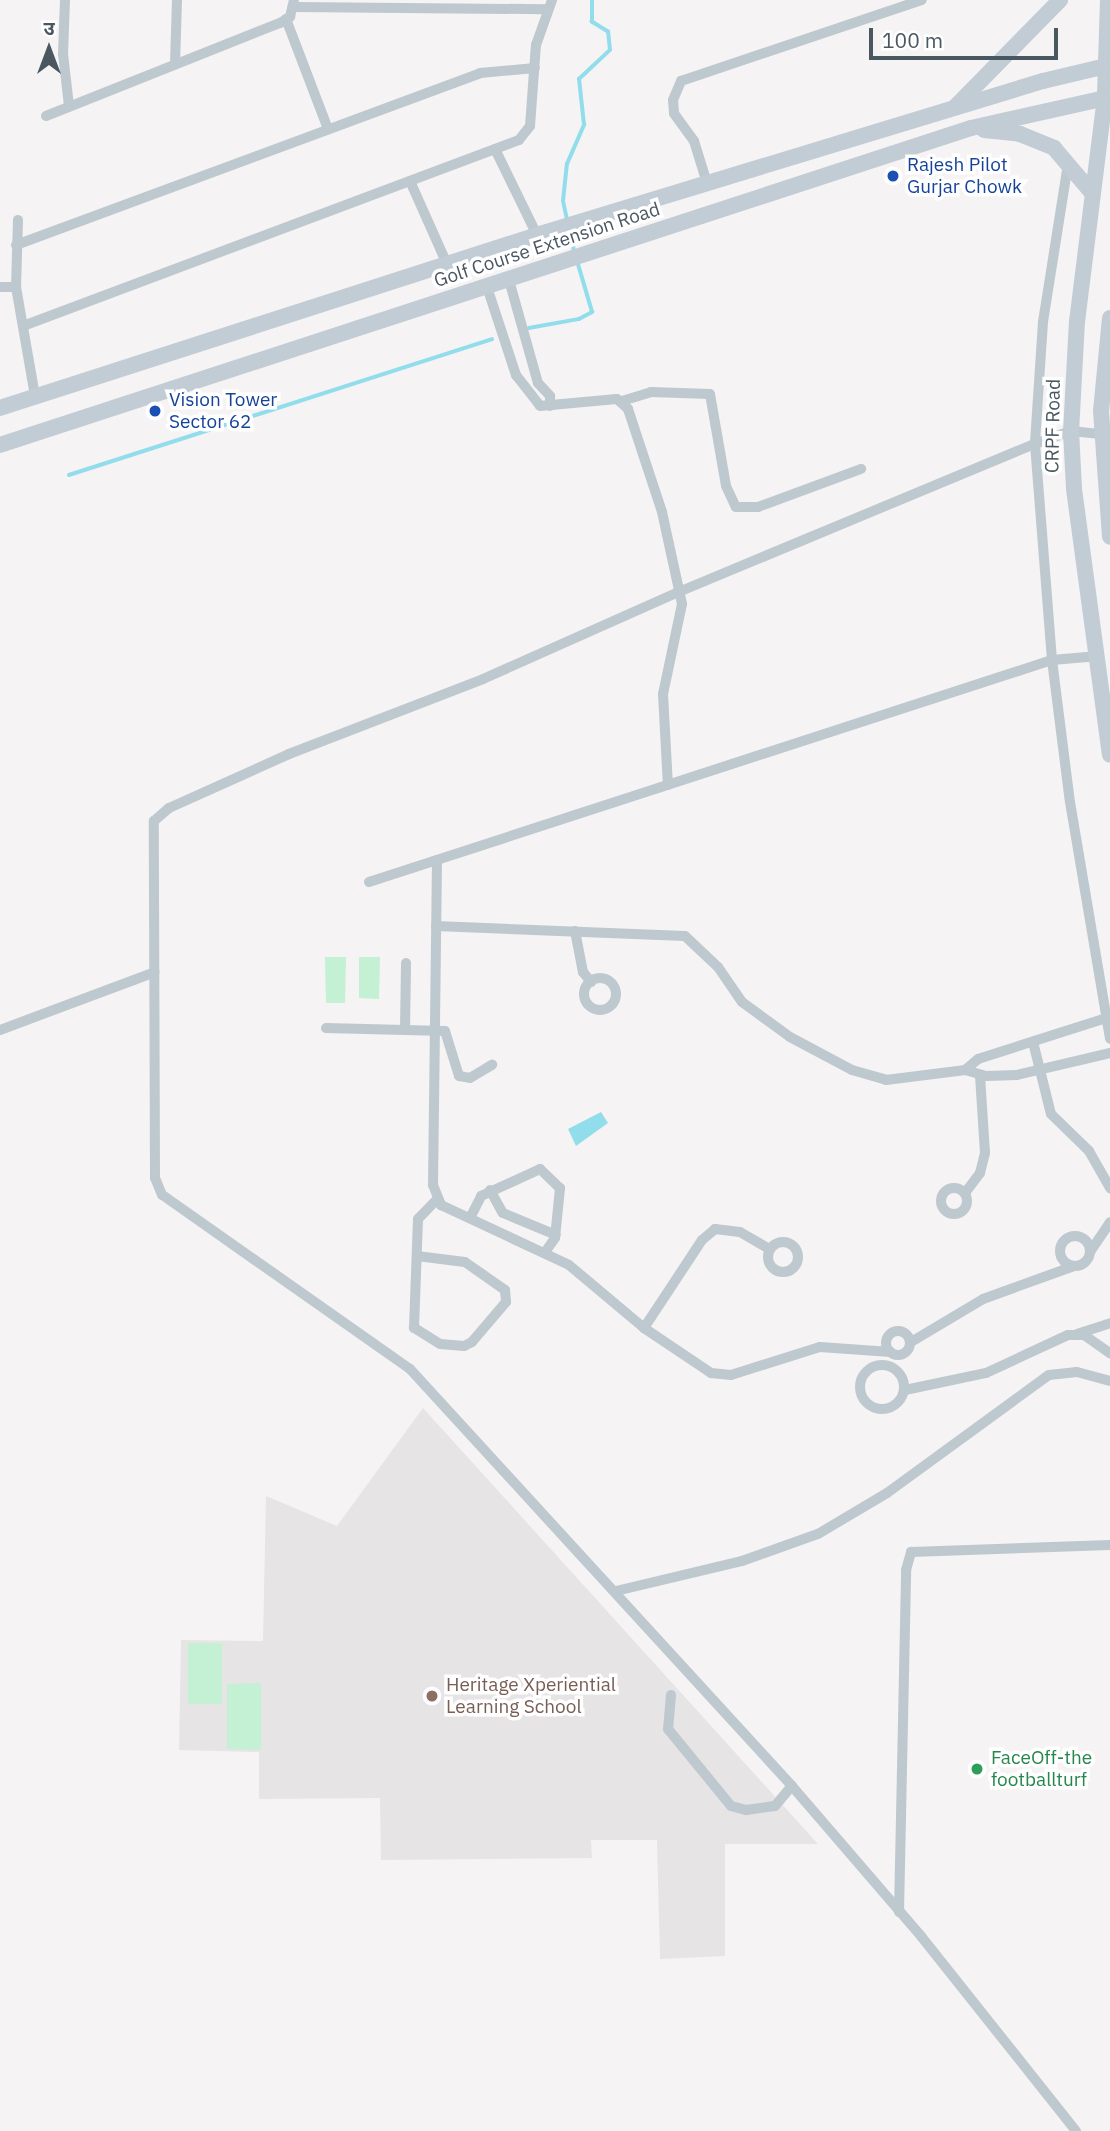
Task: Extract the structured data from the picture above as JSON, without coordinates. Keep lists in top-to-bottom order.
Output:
{
  "streets": {
    "main road": ["Golf Course Extension Road", "CRPF Road"]
  },
  "crossings": [
    ["Golf Course Extension Road", "CRPF Road"]
  ],
  "places": [
    "Rajesh Pilot Gurjar Chowk",
    "Vision Tower Sector 62",
    "Heritage Xperiential Learning School",
    "FaceOff-the footballturf"
  ],
  "scale_bar": "100 m",
  "north": "top"
}
